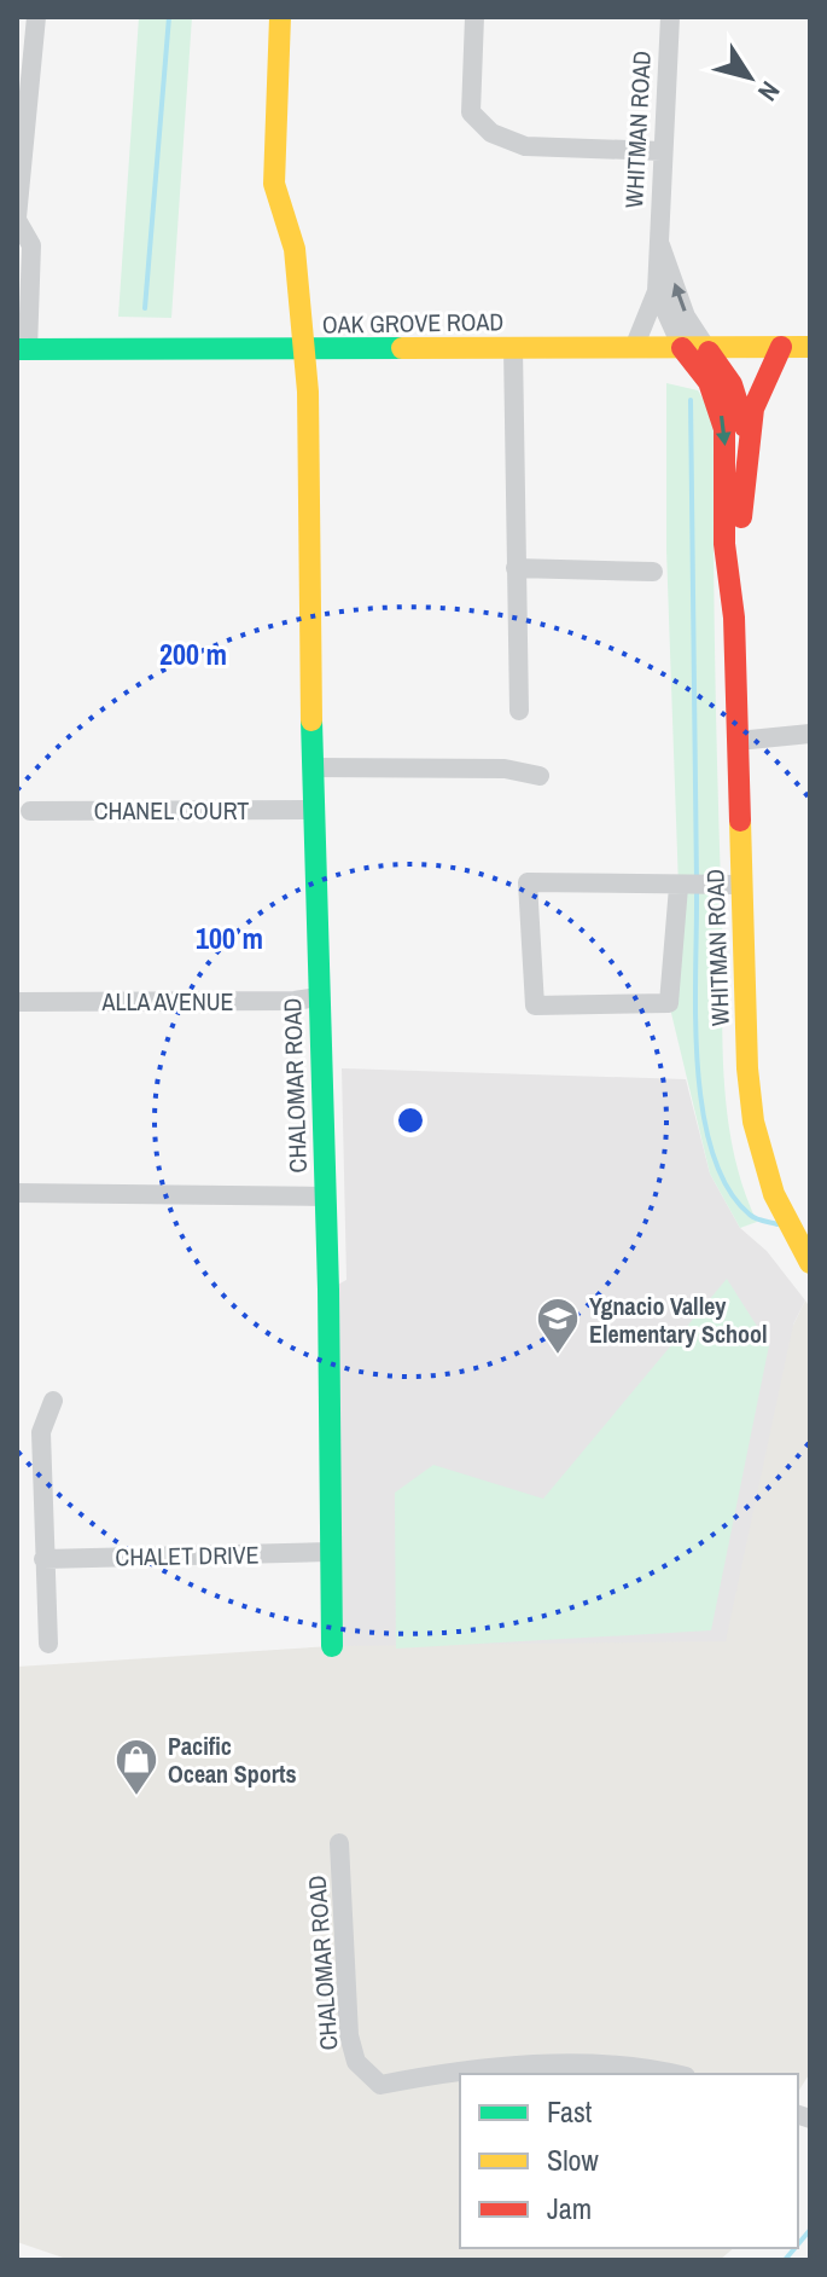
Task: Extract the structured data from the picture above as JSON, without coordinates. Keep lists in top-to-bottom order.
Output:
{
  "streets": {
    "street": [
      "WHITMAN ROAD",
      "OAK GROVE ROAD",
      "CHANEL COURT",
      "ALLA AVENUE",
      "CHALOMAR ROAD",
      "CHALET DRIVE"
    ]
  },
  "crossings": [
    ["WHITMAN ROAD", "OAK GROVE ROAD"],
    ["OAK GROVE ROAD", "CHALOMAR ROAD"],
    ["CHANEL COURT", "CHALOMAR ROAD"],
    ["ALLA AVENUE", "CHALOMAR ROAD"],
    ["CHALOMAR ROAD", "CHALET DRIVE"]
  ],
  "places": {
    "school or university": ["Ygnacio Valley Elementary School"],
    "shop": ["Pacific Ocean Sports"]
  },
  "legend": ["Fast", "Slow", "Jam"],
  "north": "bottom right",
  "rings": ["200 m", "100 m"]
}
